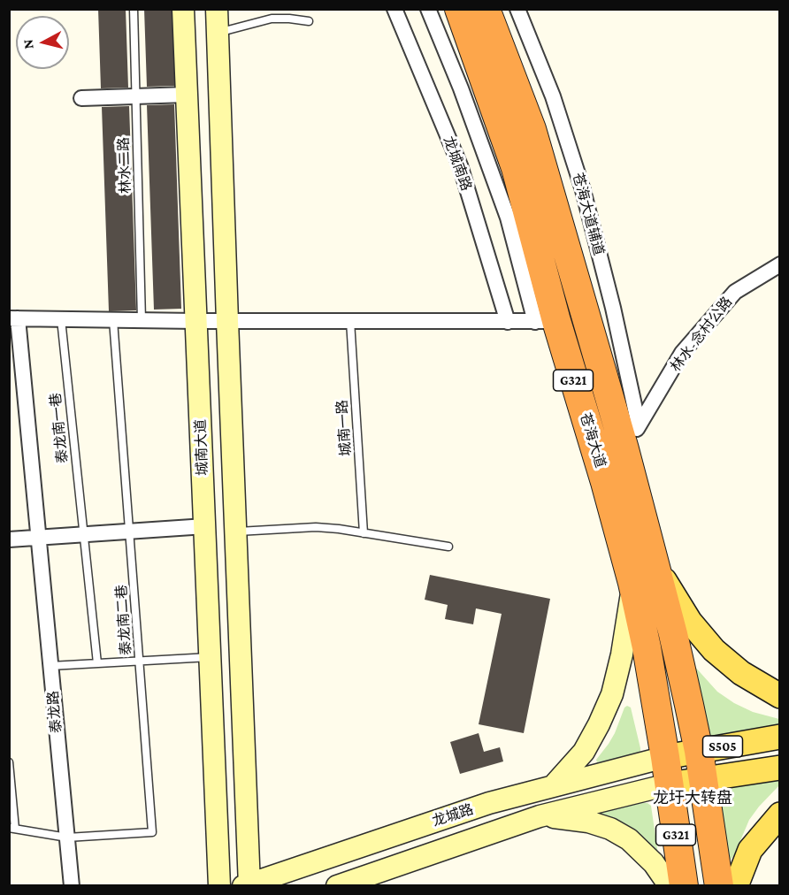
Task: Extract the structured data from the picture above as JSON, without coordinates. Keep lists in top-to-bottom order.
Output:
{
  "streets": {
    "highway": ["G321", "苍海大道"],
    "main road": ["城南大道", "S505", "龙城路"],
    "street": [
      "龙城南路",
      "苍海大道辅道",
      "林水-念村公路",
      "泰龙路"
    ],
    "lane": [
      "林水二路",
      "泰龙南一巷",
      "城南一路",
      "泰龙南二巷"
    ]
  },
  "crossings": [
    ["苍海大道辅道", "林水-念村公路"],
    ["林水-念村公路", "苍海大道"],
    ["G321", "苍海大道"],
    ["G321", "S505"],
    ["G321", "龙城路"],
    ["苍海大道", "S505"],
    ["苍海大道", "龙城路"],
    ["城南大道", "龙城路"],
    ["泰龙南二巷", "泰龙路"],
    ["S505", "龙城路"]
  ],
  "districts": ["龙圩大转盘"],
  "north": "left"
}
